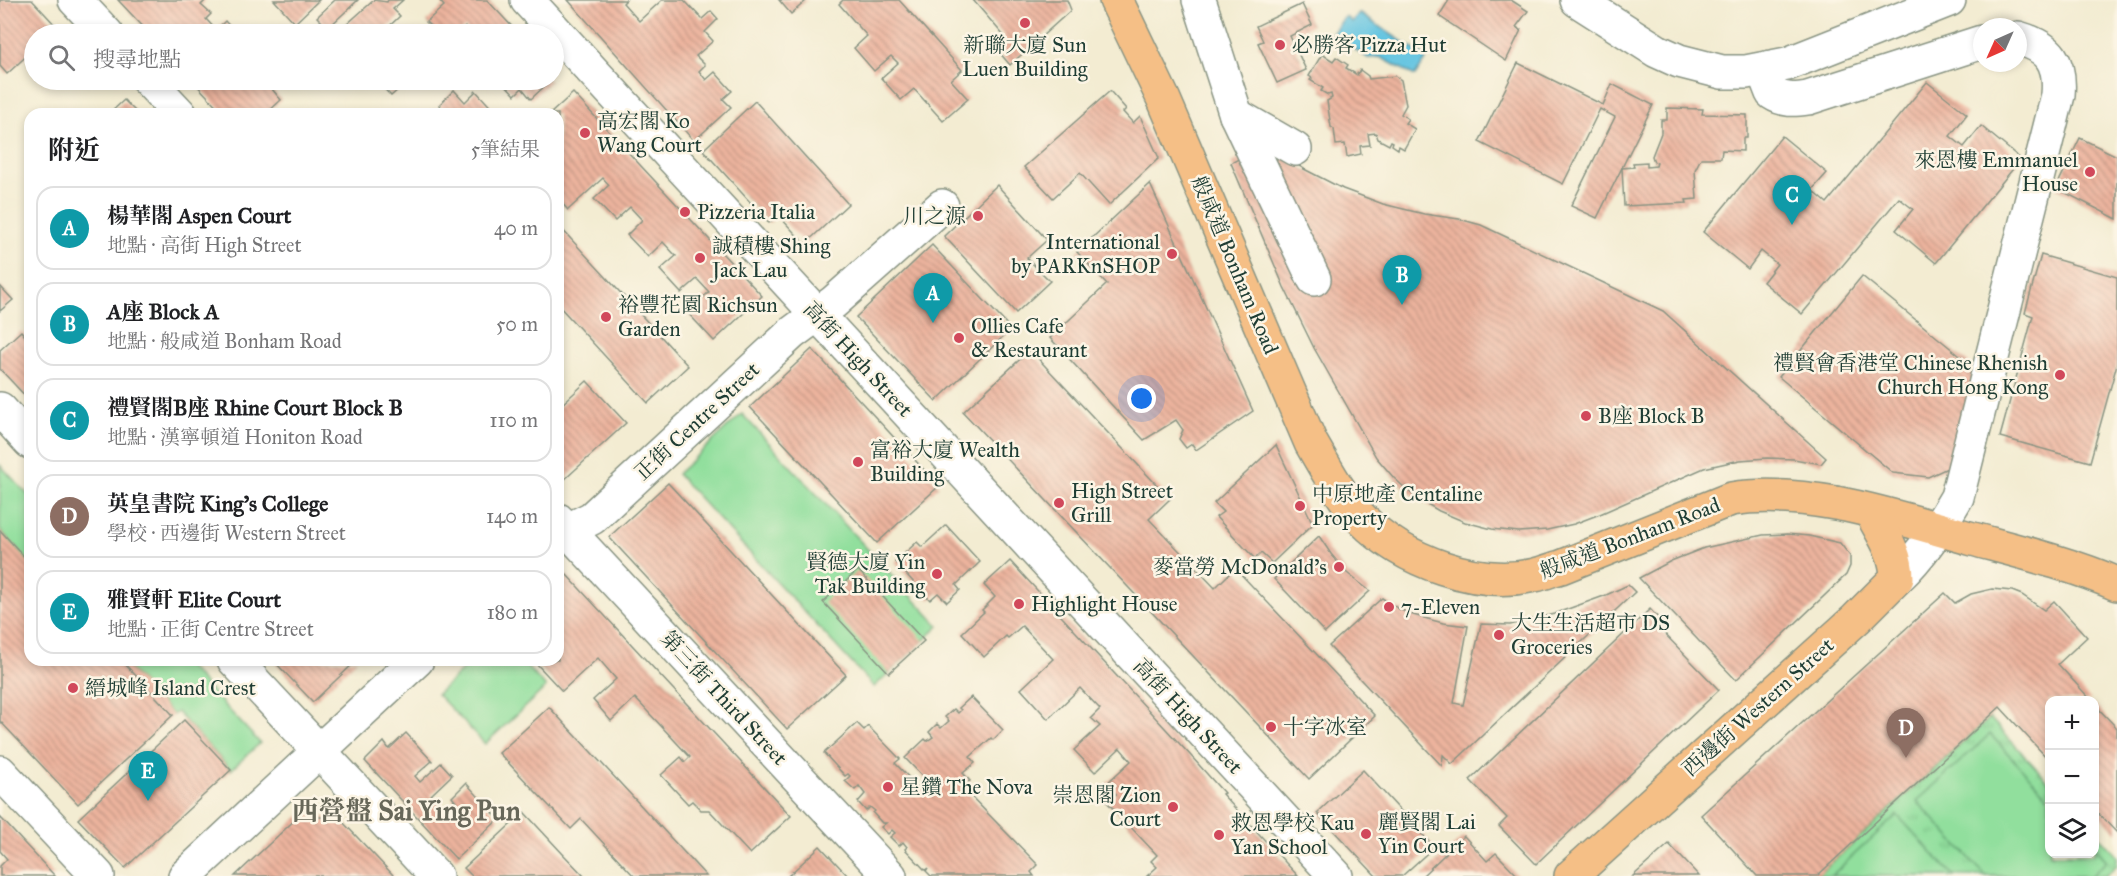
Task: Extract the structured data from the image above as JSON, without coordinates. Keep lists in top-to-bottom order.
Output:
{
  "streets": {
    "main road": ["般咸道 Bonham Road", "西邊街 Western Street"],
    "street": ["高街 High Street", "正街 Centre Street", "第三街 Third Street"]
  },
  "crossings": [
    ["般咸道 Bonham Road", "西邊街 Western Street"],
    ["高街 High Street", "正街 Centre Street"]
  ],
  "districts": ["西營盤 Sai Ying Pun"],
  "places": [
    "新聯大廈 Sun Luen Building",
    "必勝客 Pizza Hut",
    "高宏閣 Ko Wang Court",
    "來恩樓 Emmanuel House",
    "Pizzeria Italia",
    "川之源",
    "International by PARKnSHOP",
    "誠積樓 Shing Jack Lau",
    "裕豐花園 Richsun Garden",
    "Ollies Cafe & Restaurant",
    "禮賢會香港堂 Chinese Rhenish Church Hong Kong",
    "B座 Block B",
    "富裕大廈 Wealth Building",
    "High Street Grill",
    "中原地產 Centaline Property",
    "麥當勞 McDonald's",
    "賢德大廈 Yin Tak Building",
    "Highlight House",
    "7-Eleven",
    "大生生活超市 DS Groceries",
    "縉城峰 Island Crest",
    "十字冰室",
    "星鑽 The Nova",
    "崇恩閣 Zion Court",
    "麗賢閣 Lai Yin Court",
    "救恩學校 Kau Yan School"
  ],
  "north": "bottom left",
  "page": {
    "search": "搜尋地點",
    "heading": ["附近", "5筆結果"],
    "pins": [
      "C",
      "B",
      "A",
      "D",
      "E"
    ],
    "list": [
      {
        "mark": "A",
        "name": "楊華閣 Aspen Court",
        "note": "地點 · 高街 High Street",
        "value": "40 m"
      },
      {
        "mark": "B",
        "name": "A座 Block A",
        "note": "地點 · 般咸道 Bonham Road",
        "value": "50 m"
      },
      {
        "mark": "C",
        "name": "禮賢閣B座 Rhine Court Block B",
        "note": "地點 · 漢寧頓道 Honiton Road",
        "value": "110 m"
      },
      {
        "mark": "D",
        "name": "英皇書院 King's College",
        "note": "學校 · 西邊街 Western Street",
        "value": "140 m"
      },
      {
        "mark": "E",
        "name": "雅賢軒 Elite Court",
        "note": "地點 · 正街 Centre Street",
        "value": "180 m"
      }
    ],
    "map_buttons": ["+", "−"]
  }
}
